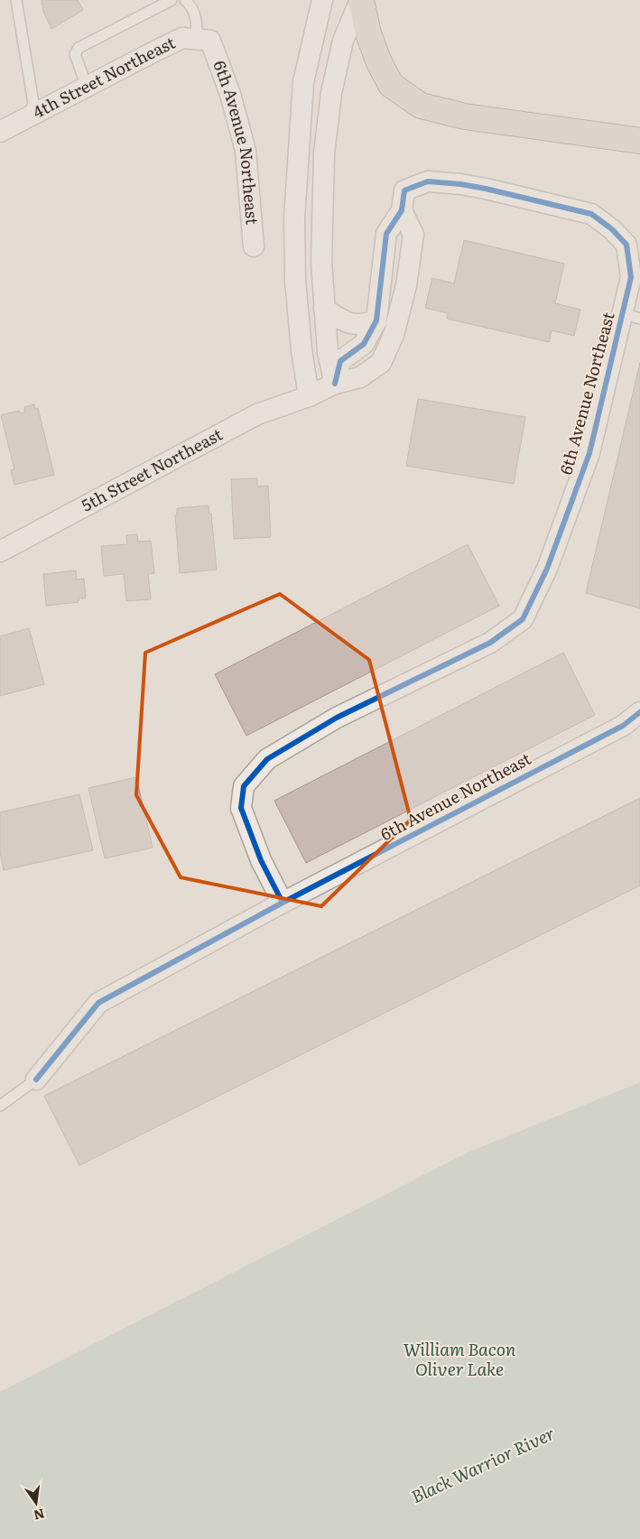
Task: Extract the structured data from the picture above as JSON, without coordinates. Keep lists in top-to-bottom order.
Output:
{
  "streets": {
    "street": ["4th Street Northeast", "6th Avenue Northeast", "5th Street Northeast"]
  },
  "crossings": [
    ["4th Street Northeast", "6th Avenue Northeast"],
    ["6th Avenue Northeast", "5th Street Northeast"]
  ],
  "water": ["William Bacon Oliver Lake", "Black Warrior River"],
  "north": "bottom"
}
